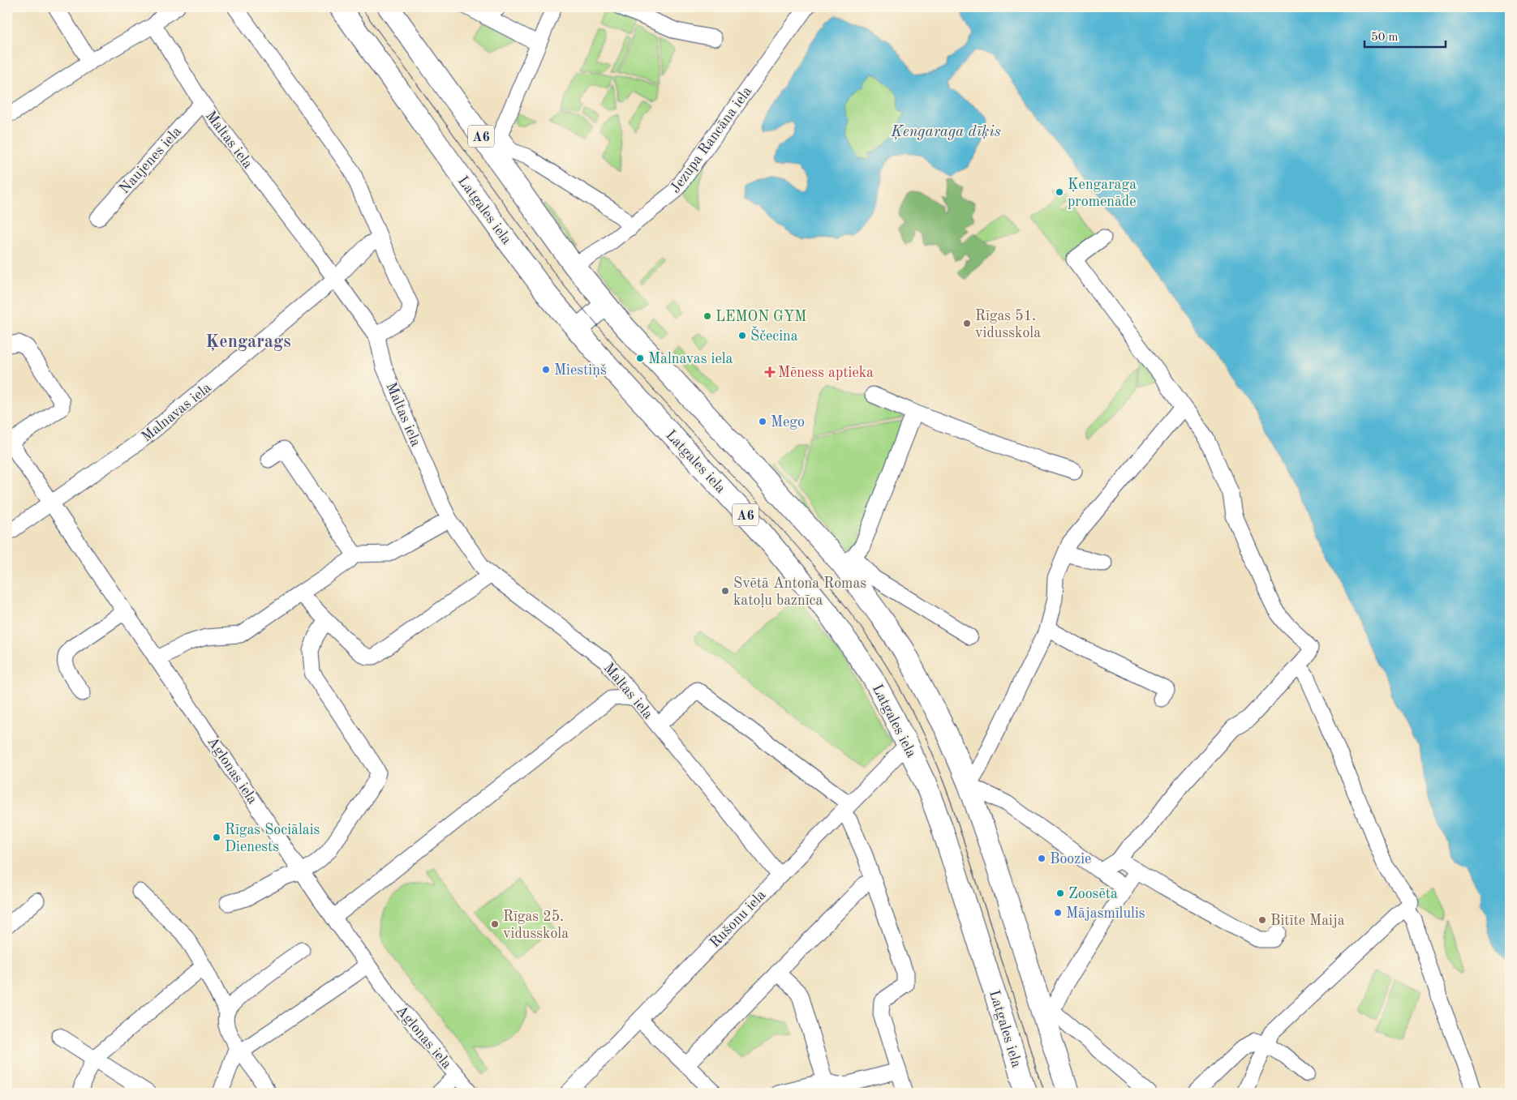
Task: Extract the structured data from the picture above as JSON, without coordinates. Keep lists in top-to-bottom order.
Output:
{
  "streets": {
    "highway": ["A6", "Latgales iela"],
    "street": [
      "Maltas iela",
      "Jezupa Rancāna iela",
      "Naujenes iela",
      "Malnavas iela",
      "Aglonas iela",
      "Rušonu iela"
    ]
  },
  "crossings": [
    ["A6", "Jezupa Rancāna iela"],
    ["Maltas iela", "Naujenes iela"],
    ["Maltas iela", "Malnavas iela"],
    ["Maltas iela", "Rušonu iela"],
    ["Latgales iela", "Rušonu iela"],
    ["Malnavas iela", "Aglonas iela"]
  ],
  "districts": ["Ķengarags"],
  "water": ["Ķengaraga dīķis"],
  "places": {
    "other": [
      "Ķengaraga promenāde",
      "LEMON GYM",
      "Rīgas 51. vidusskola",
      "Ščecina",
      "Malnavas iela",
      "Miestiņš",
      "Mego",
      "Svētā Antona Romas katoļu baznīca",
      "Rīgas Sociālais Dienests",
      "Boozie",
      "Zoosēta",
      "Mājasmīlulis",
      "Bitīte Maija",
      "Rīgas 25. vidusskola"
    ],
    "health": ["Mēness aptieka"]
  },
  "scale_bar": "50 m"
}
